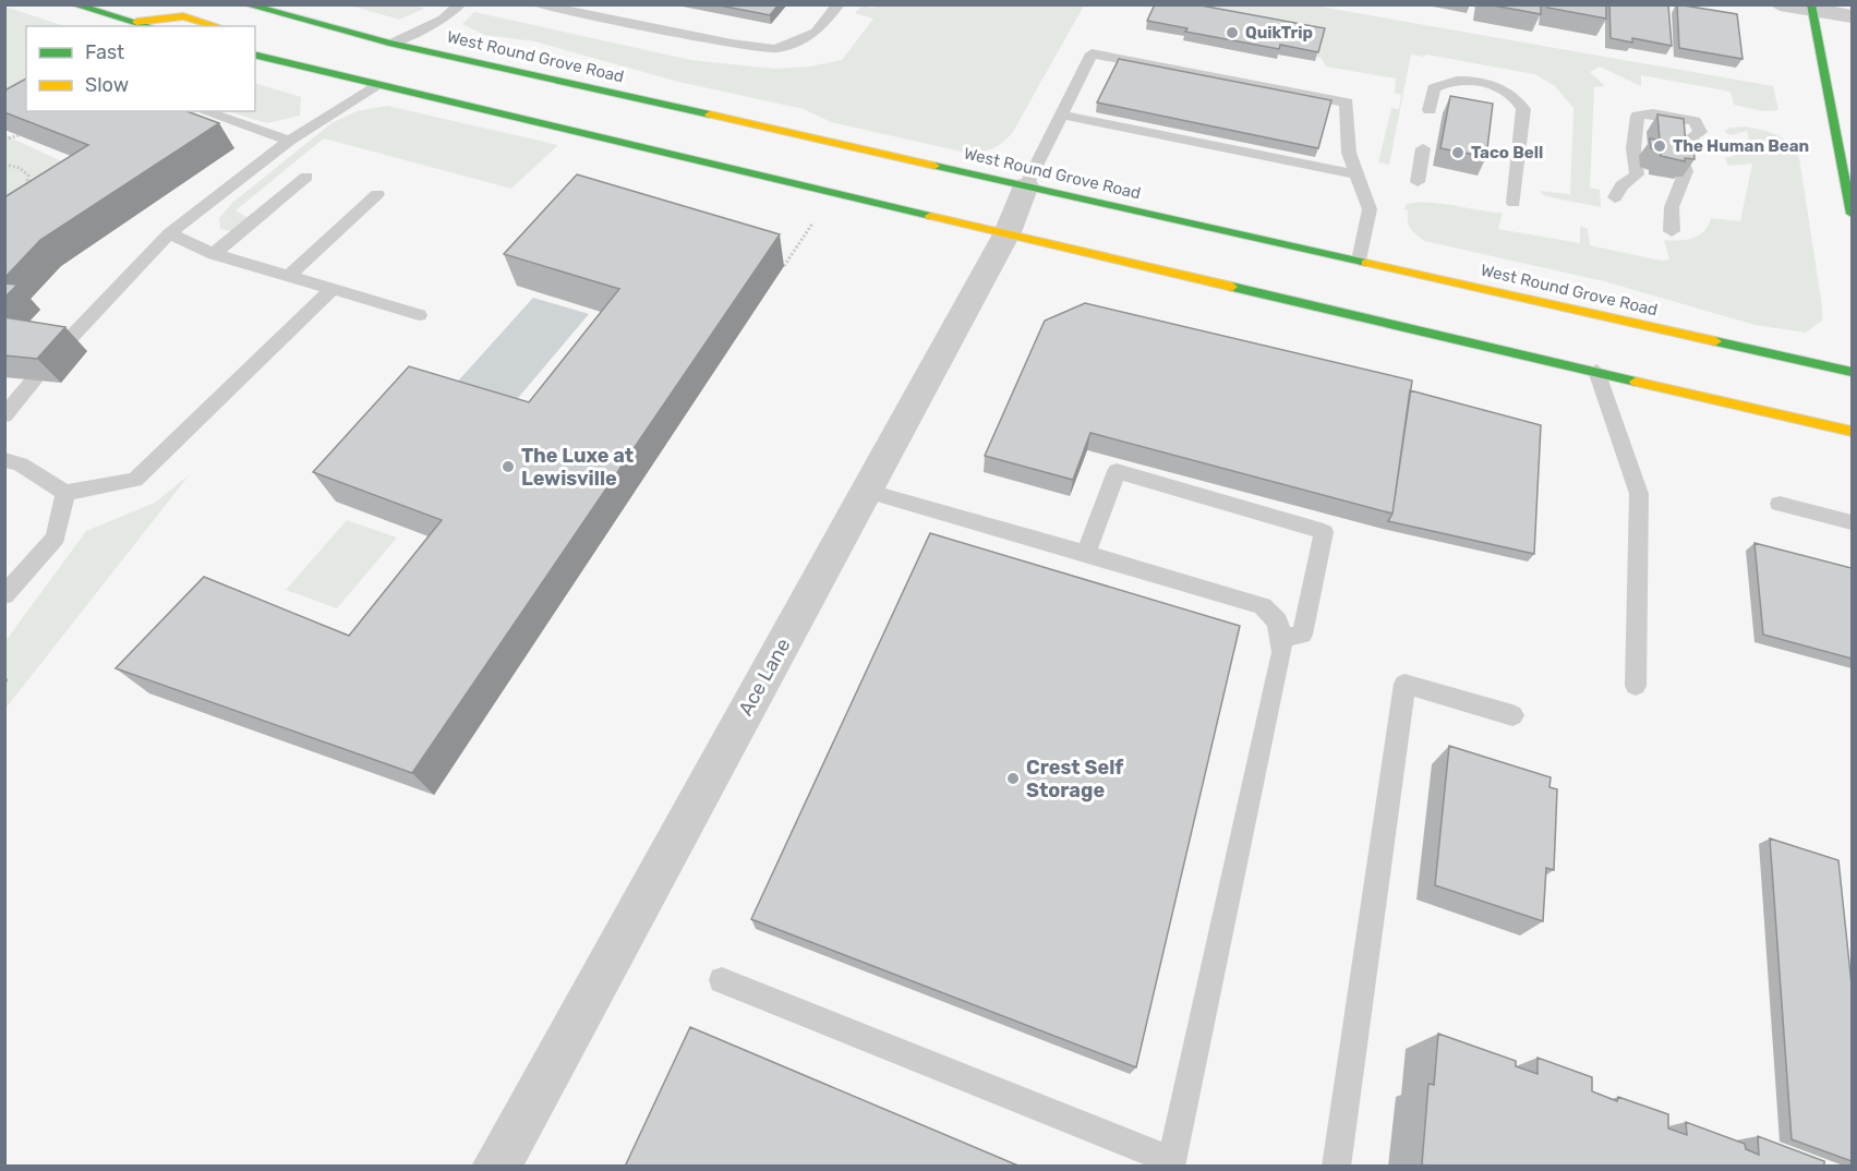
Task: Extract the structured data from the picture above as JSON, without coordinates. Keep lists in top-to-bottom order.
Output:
{
  "streets": {
    "main road": ["West Round Grove Road"],
    "street": ["Ace Lane"]
  },
  "crossings": [
    ["West Round Grove Road", "Ace Lane"]
  ],
  "places": [
    "QuikTrip",
    "The Human Bean",
    "Taco Bell",
    "The Luxe at Lewisville",
    "Crest Self Storage"
  ],
  "legend": ["Fast", "Slow"]
}
